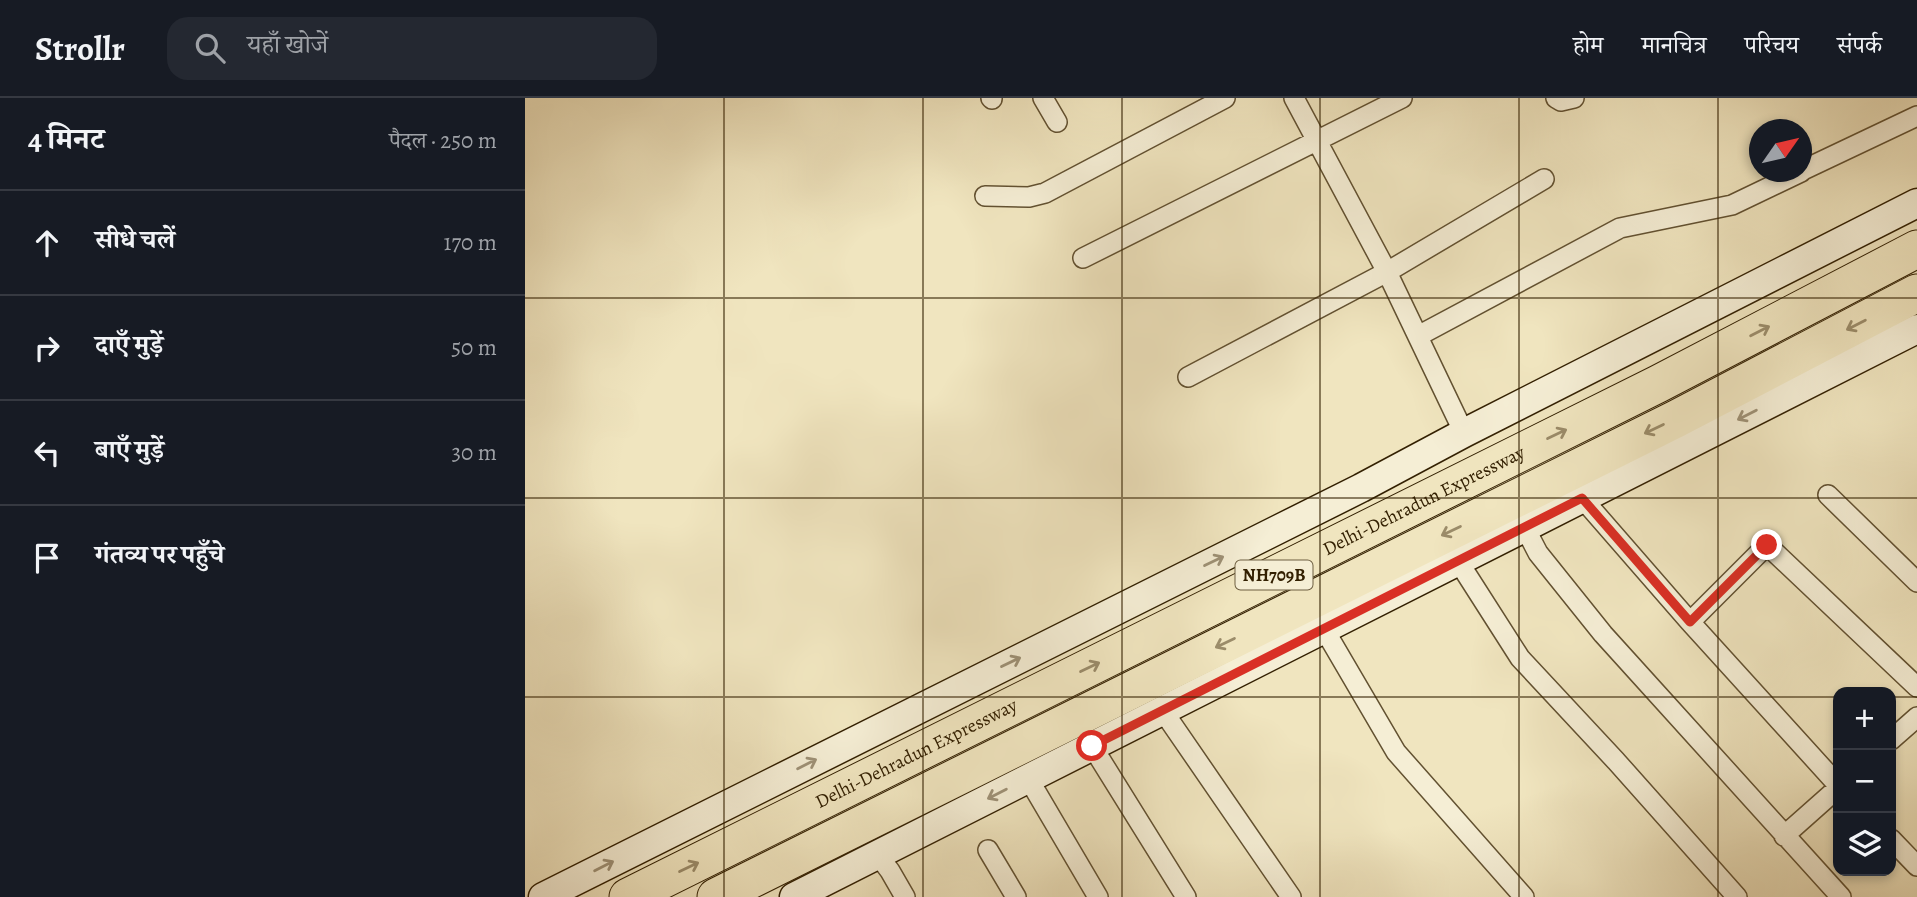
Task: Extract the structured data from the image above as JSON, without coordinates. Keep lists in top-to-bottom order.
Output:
{
  "streets": {
    "highway": ["Delhi-Dehradun Expressway", "NH709B"]
  },
  "north": "top right",
  "page": {
    "header": "Strollr",
    "search": "यहाँ खोजें",
    "nav": [
      "होम",
      "मानचित्र",
      "परिचय",
      "संपर्क"
    ],
    "heading": ["4 मिनट", "पैदल · 250 m"],
    "list": [
      ["सीधे चलें", "170 m"],
      ["दाएँ मुड़ें", "50 m"],
      ["बाएँ मुड़ें", "30 m"],
      "गंतव्य पर पहुँचे"
    ],
    "map_buttons": ["+", "−"]
  }
}
